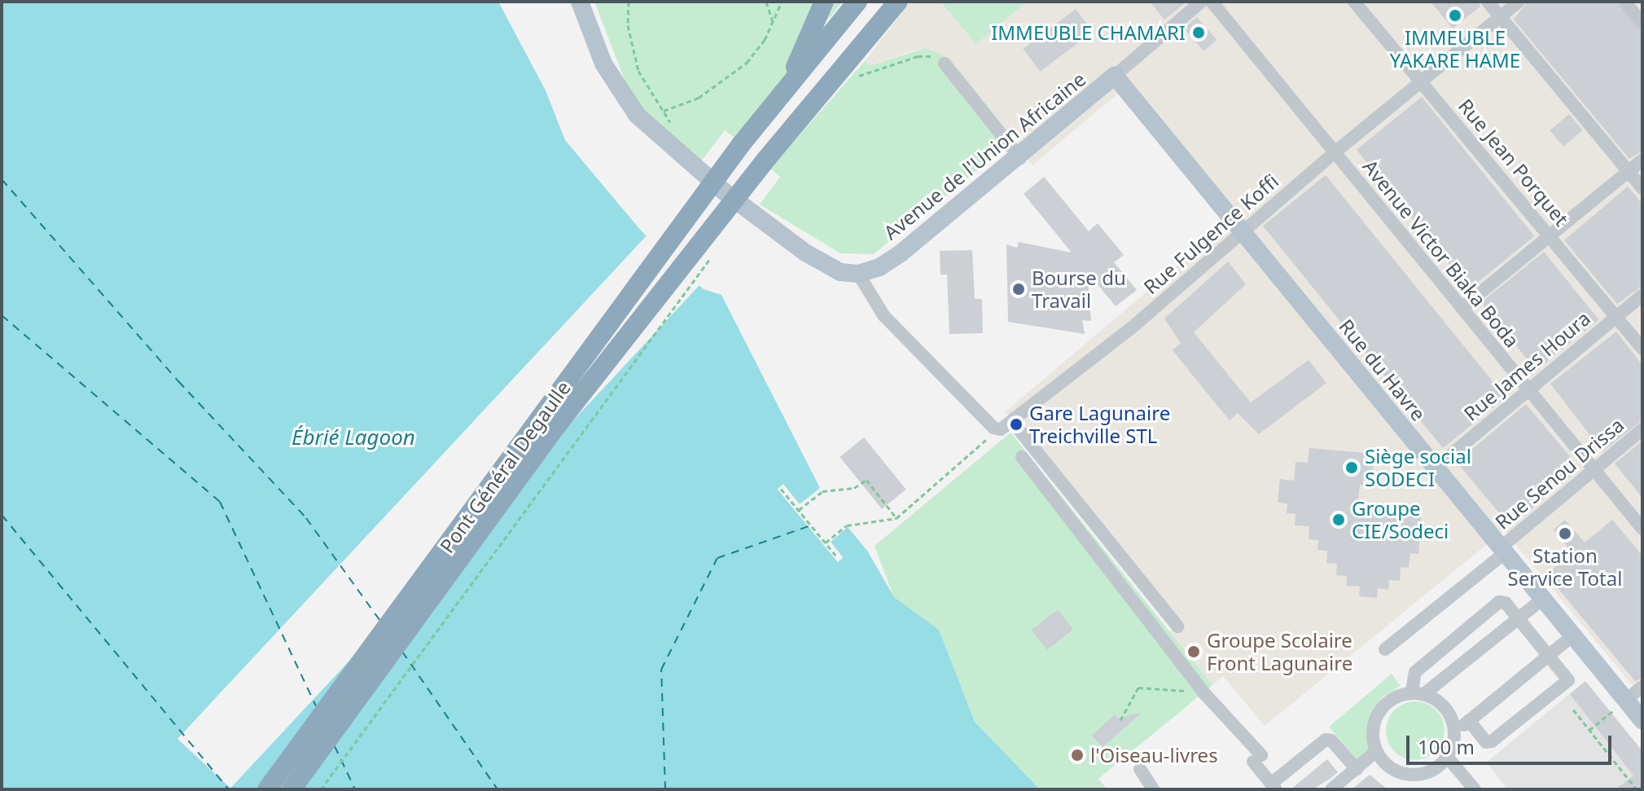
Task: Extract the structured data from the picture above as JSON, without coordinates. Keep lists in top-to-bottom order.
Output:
{
  "streets": {
    "highway": ["Pont Général Degaulle"],
    "main road": ["Avenue de l'Union Africaine", "Rue du Havre"],
    "street": [
      "Rue Jean Porquet",
      "Rue Fulgence Koffi",
      "Avenue Victor Biaka Boda",
      "Rue James Houra",
      "Rue Senou Drissa"
    ]
  },
  "crossings": [
    ["Avenue de l'Union Africaine", "Rue du Havre"],
    ["Rue Jean Porquet", "Rue Fulgence Koffi"],
    ["Rue Jean Porquet", "Rue James Houra"],
    ["Rue Fulgence Koffi", "Avenue Victor Biaka Boda"],
    ["Rue Fulgence Koffi", "Rue du Havre"],
    ["Avenue Victor Biaka Boda", "Rue James Houra"],
    ["Avenue Victor Biaka Boda", "Rue Senou Drissa"],
    ["Rue James Houra", "Rue du Havre"],
    ["Rue du Havre", "Rue Senou Drissa"]
  ],
  "water": ["Ébrié Lagoon"],
  "places": [
    "IMMEUBLE YAKARE HAME",
    "IMMEUBLE CHAMARI",
    "Bourse du Travail",
    "Gare Lagunaire Treichville STL",
    "Siège social SODECI",
    "Groupe CIE/Sodeci",
    "Station Service Total",
    "Groupe Scolaire Front Lagunaire",
    "l'Oiseau-livres"
  ],
  "scale_bar": "100 m"
}
